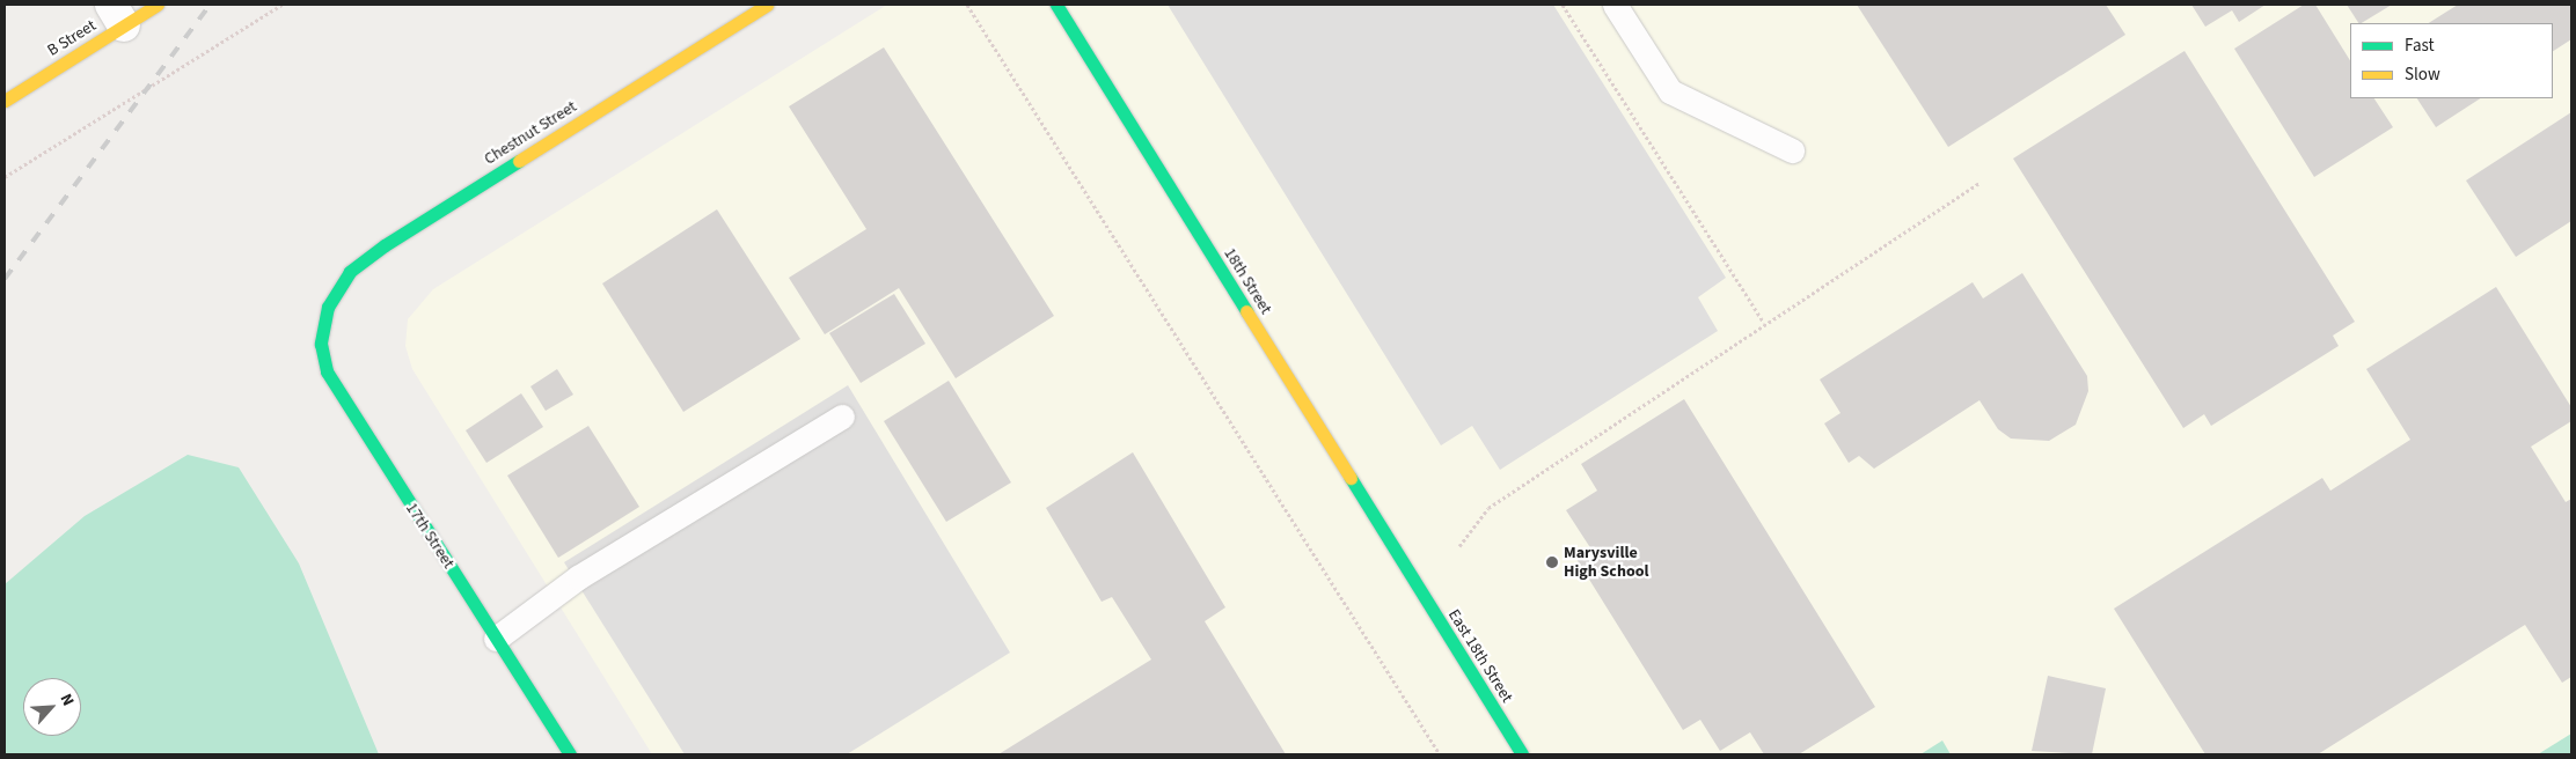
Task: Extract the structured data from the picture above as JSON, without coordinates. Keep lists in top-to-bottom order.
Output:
{
  "streets": {
    "main road": [
      "B Street",
      "Chestnut Street",
      "18th Street",
      "17th Street",
      "East 18th Street"
    ]
  },
  "crossings": [
    ["Chestnut Street", "17th Street"],
    ["18th Street", "East 18th Street"]
  ],
  "places": ["Marysville High School"],
  "legend": ["Fast", "Slow"],
  "north": "top right"
}
